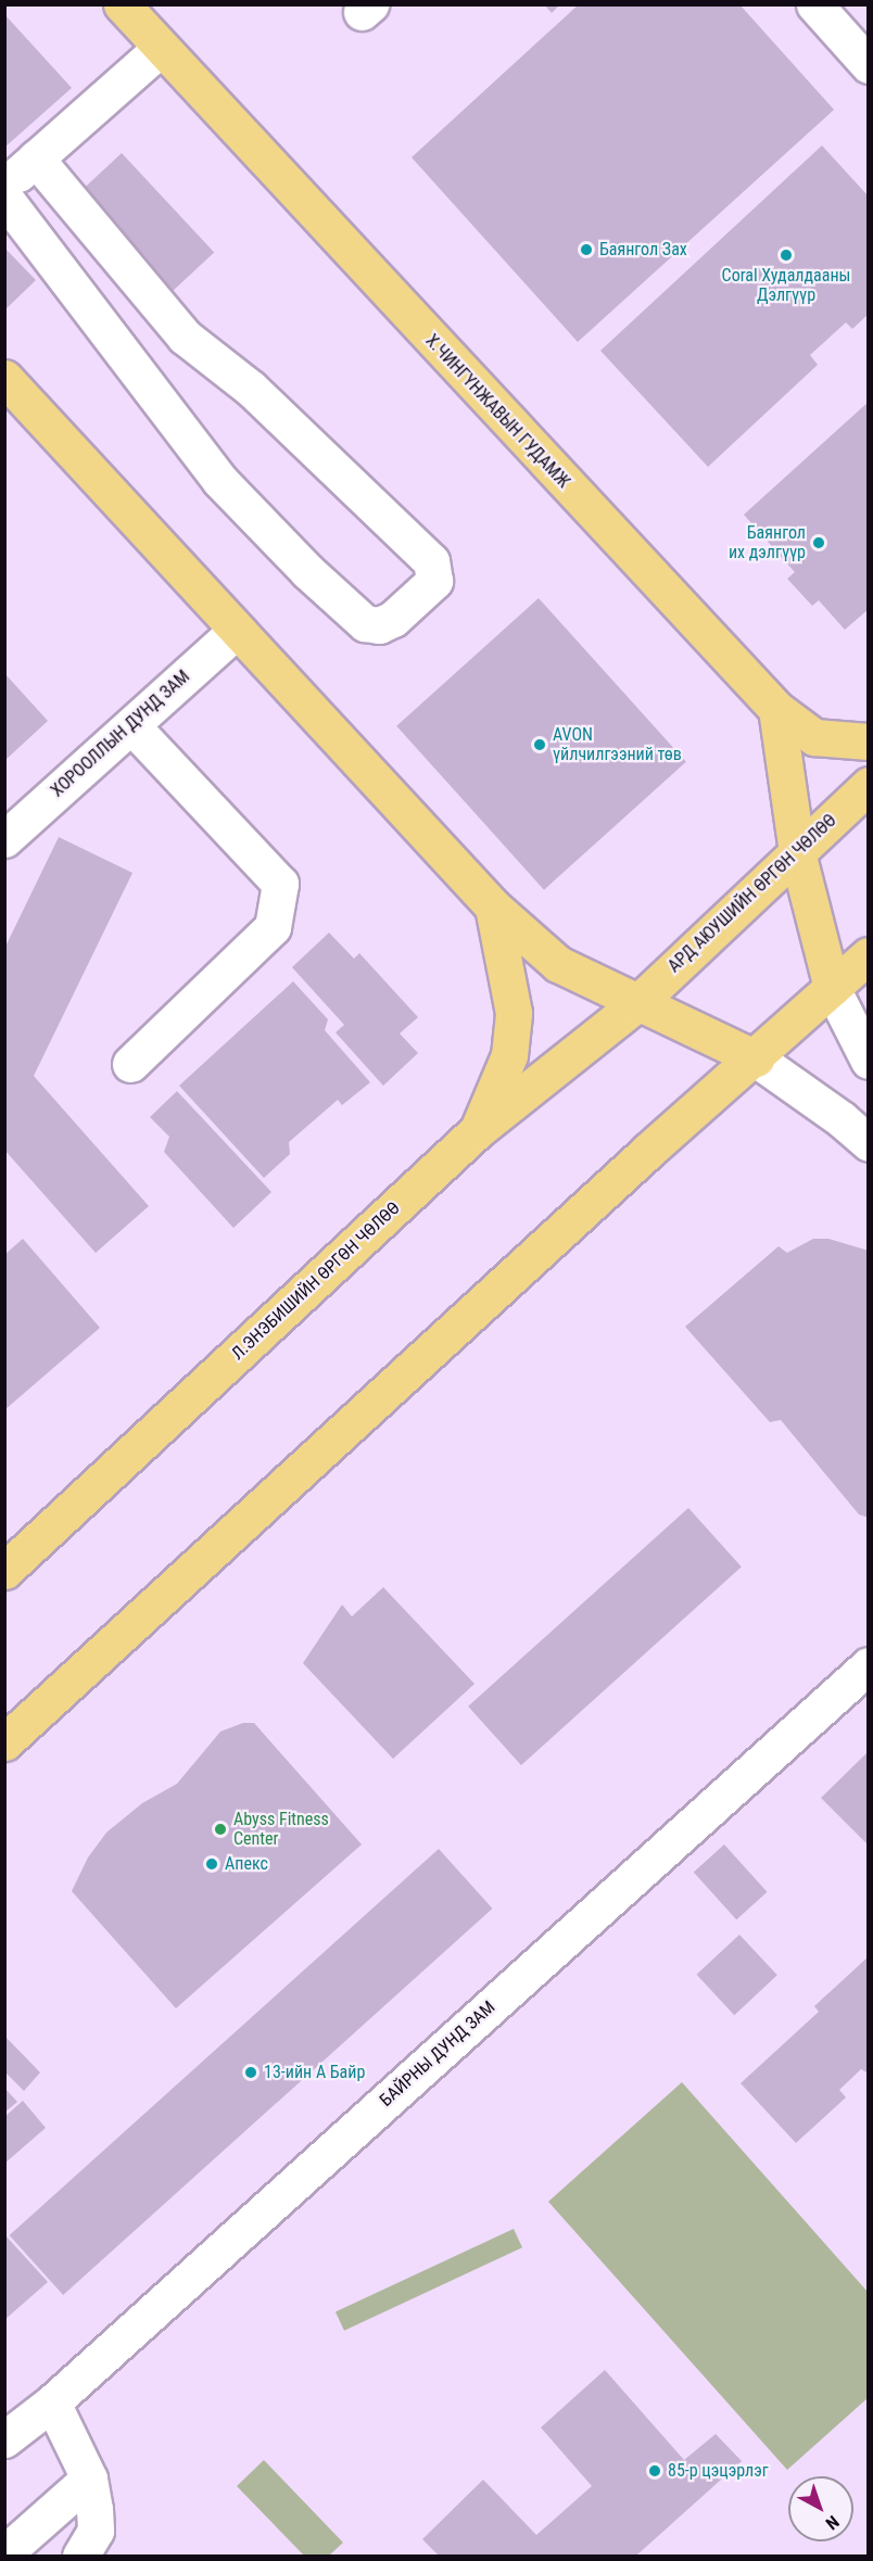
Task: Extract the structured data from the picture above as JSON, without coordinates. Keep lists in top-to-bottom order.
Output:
{
  "streets": {
    "main road": ["Х.ЧИНГҮНЖАВЫН ГУДАМЖ", "АРД АЮУШИЙН ӨРГӨН ЧӨЛӨӨ", "Л.ЭНЭБИШИЙН ӨРГӨН ЧӨЛӨӨ"],
    "street": ["ХОРООЛЛЫН ДУНД ЗАМ", "БАЙРНЫ ДУНД ЗАМ"]
  },
  "crossings": [
    ["АРД АЮУШИЙН ӨРГӨН ЧӨЛӨӨ", "Л.ЭНЭБИШИЙН ӨРГӨН ЧӨЛӨӨ"]
  ],
  "places": [
    "Баянгол Зах",
    "Coral Худалдааны Дэлгүүр",
    "Баянгол их дэлгүүр",
    "AVON үйлчилгээний төв",
    "Abyss Fitness Center",
    "Aпекс",
    "13-ийн А Байр",
    "85-р цэцэрлэг"
  ],
  "north": "bottom right"
}
